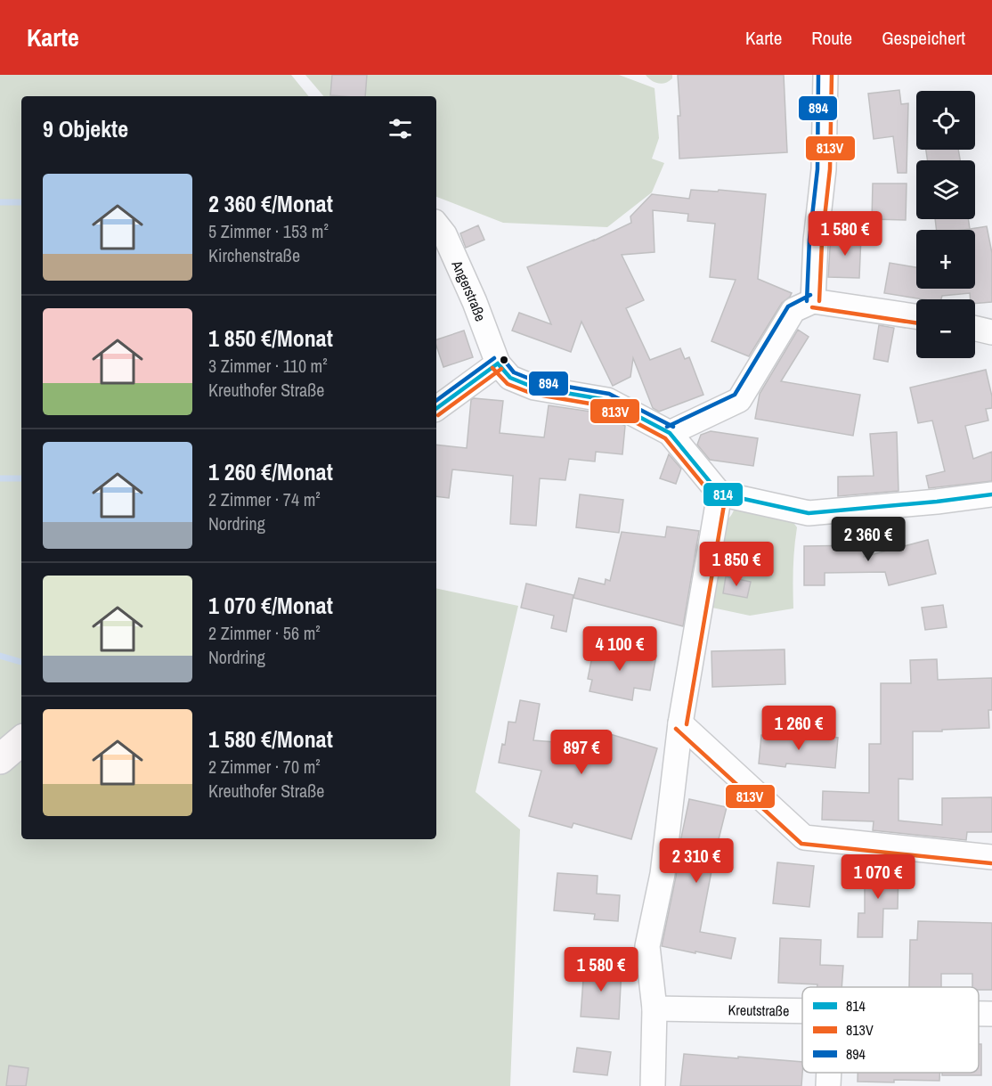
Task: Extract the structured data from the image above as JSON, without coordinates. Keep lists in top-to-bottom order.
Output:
{
  "streets": {
    "street": ["Angerstraße", "Kreutstraße"]
  },
  "lines": ["transit line 813V", "transit line 894", "transit line 814"],
  "legend": ["814", "813V", "894"],
  "page": {
    "header": "Karte",
    "nav": ["Karte", "Route", "Gespeichert"],
    "map_buttons": ["+", "−"],
    "heading": "9 Objekte",
    "list": [
      {
        "name": "2 360 €/Monat",
        "note": "5 Zimmer · 153 m² · Kirchenstraße"
      },
      {
        "name": "1 850 €/Monat",
        "note": "3 Zimmer · 110 m² · Kreuthofer Straße"
      },
      {
        "name": "1 260 €/Monat",
        "note": "2 Zimmer · 74 m² · Nordring"
      },
      {
        "name": "1 070 €/Monat",
        "note": "2 Zimmer · 56 m² · Nordring"
      },
      {
        "name": "1 580 €/Monat",
        "note": "2 Zimmer · 70 m² · Kreuthofer Straße"
      }
    ],
    "price": [
      "1 580 €",
      "2 360 €",
      "1 850 €",
      "4 100 €",
      "1 260 €",
      "897 €",
      "2 310 €",
      "1 070 €",
      "1 580 €"
    ]
  }
}
